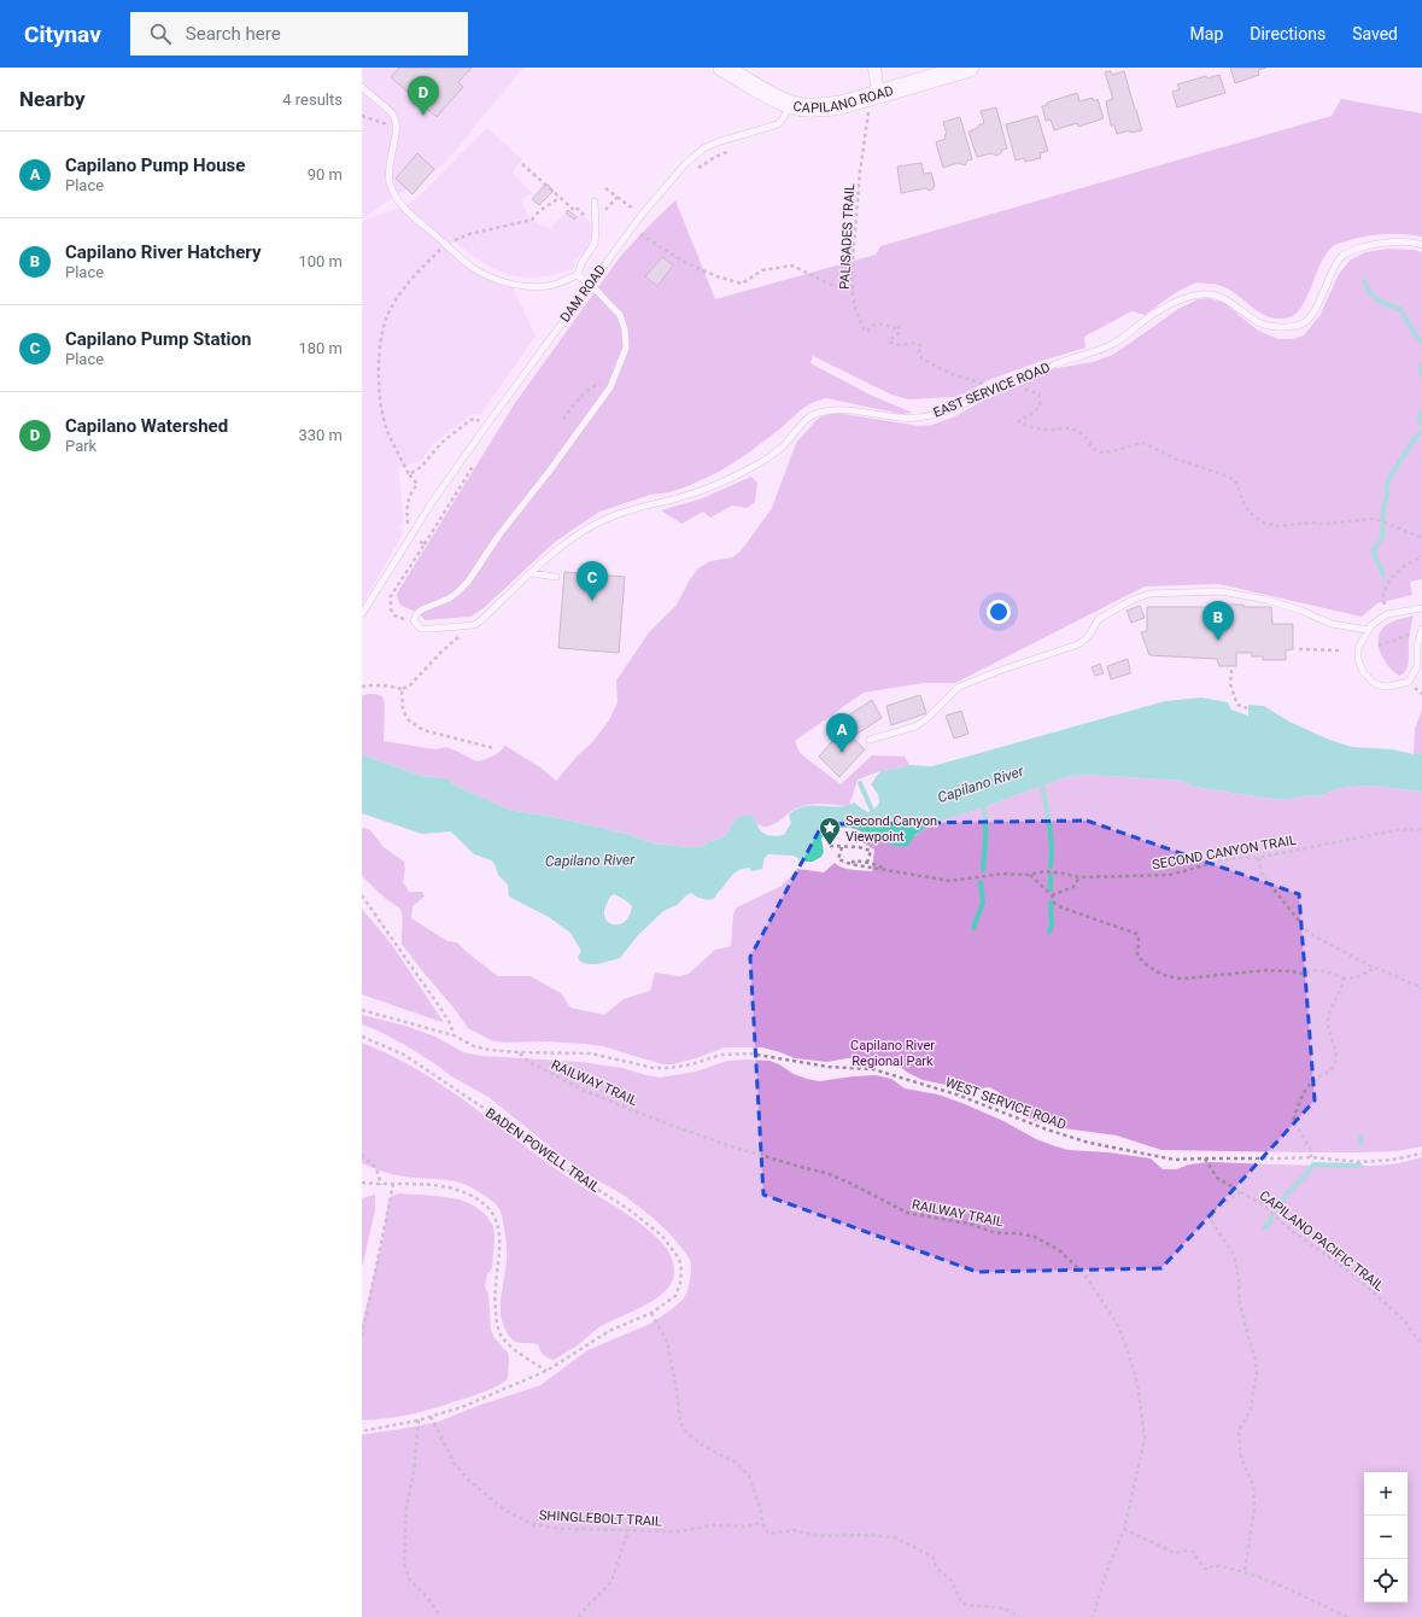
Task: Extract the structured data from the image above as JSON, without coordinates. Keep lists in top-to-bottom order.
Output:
{
  "streets": {
    "main road": ["CAPILANO ROAD"],
    "lane": ["DAM ROAD", "EAST SERVICE ROAD"],
    "path": [
      "PALISADES TRAIL",
      "SECOND CANYON TRAIL",
      "RAILWAY TRAIL",
      "WEST SERVICE ROAD",
      "BADEN POWELL TRAIL",
      "CAPILANO PACIFIC TRAIL",
      "SHINGLEBOLT TRAIL"
    ]
  },
  "crossings": [
    ["CAPILANO ROAD", "DAM ROAD"],
    ["PALISADES TRAIL", "EAST SERVICE ROAD"],
    ["RAILWAY TRAIL", "WEST SERVICE ROAD"],
    ["WEST SERVICE ROAD", "CAPILANO PACIFIC TRAIL"],
    ["BADEN POWELL TRAIL", "SHINGLEBOLT TRAIL"]
  ],
  "water": ["Capilano River"],
  "parks": ["Capilano River Regional Park"],
  "places": {
    "place": ["Second Canyon Viewpoint"]
  },
  "page": {
    "header": "Citynav",
    "search": "Search here",
    "nav": ["Map", "Directions", "Saved"],
    "heading": ["Nearby", "4 results"],
    "pins": [
      "D",
      "C",
      "B",
      "A"
    ],
    "list": [
      {
        "mark": "A",
        "name": "Capilano Pump House",
        "note": "Place",
        "value": "90 m"
      },
      {
        "mark": "B",
        "name": "Capilano River Hatchery",
        "note": "Place",
        "value": "100 m"
      },
      {
        "mark": "C",
        "name": "Capilano Pump Station",
        "note": "Place",
        "value": "180 m"
      },
      {
        "mark": "D",
        "name": "Capilano Watershed",
        "note": "Park",
        "value": "330 m"
      }
    ],
    "map_buttons": ["+", "−"]
  }
}
